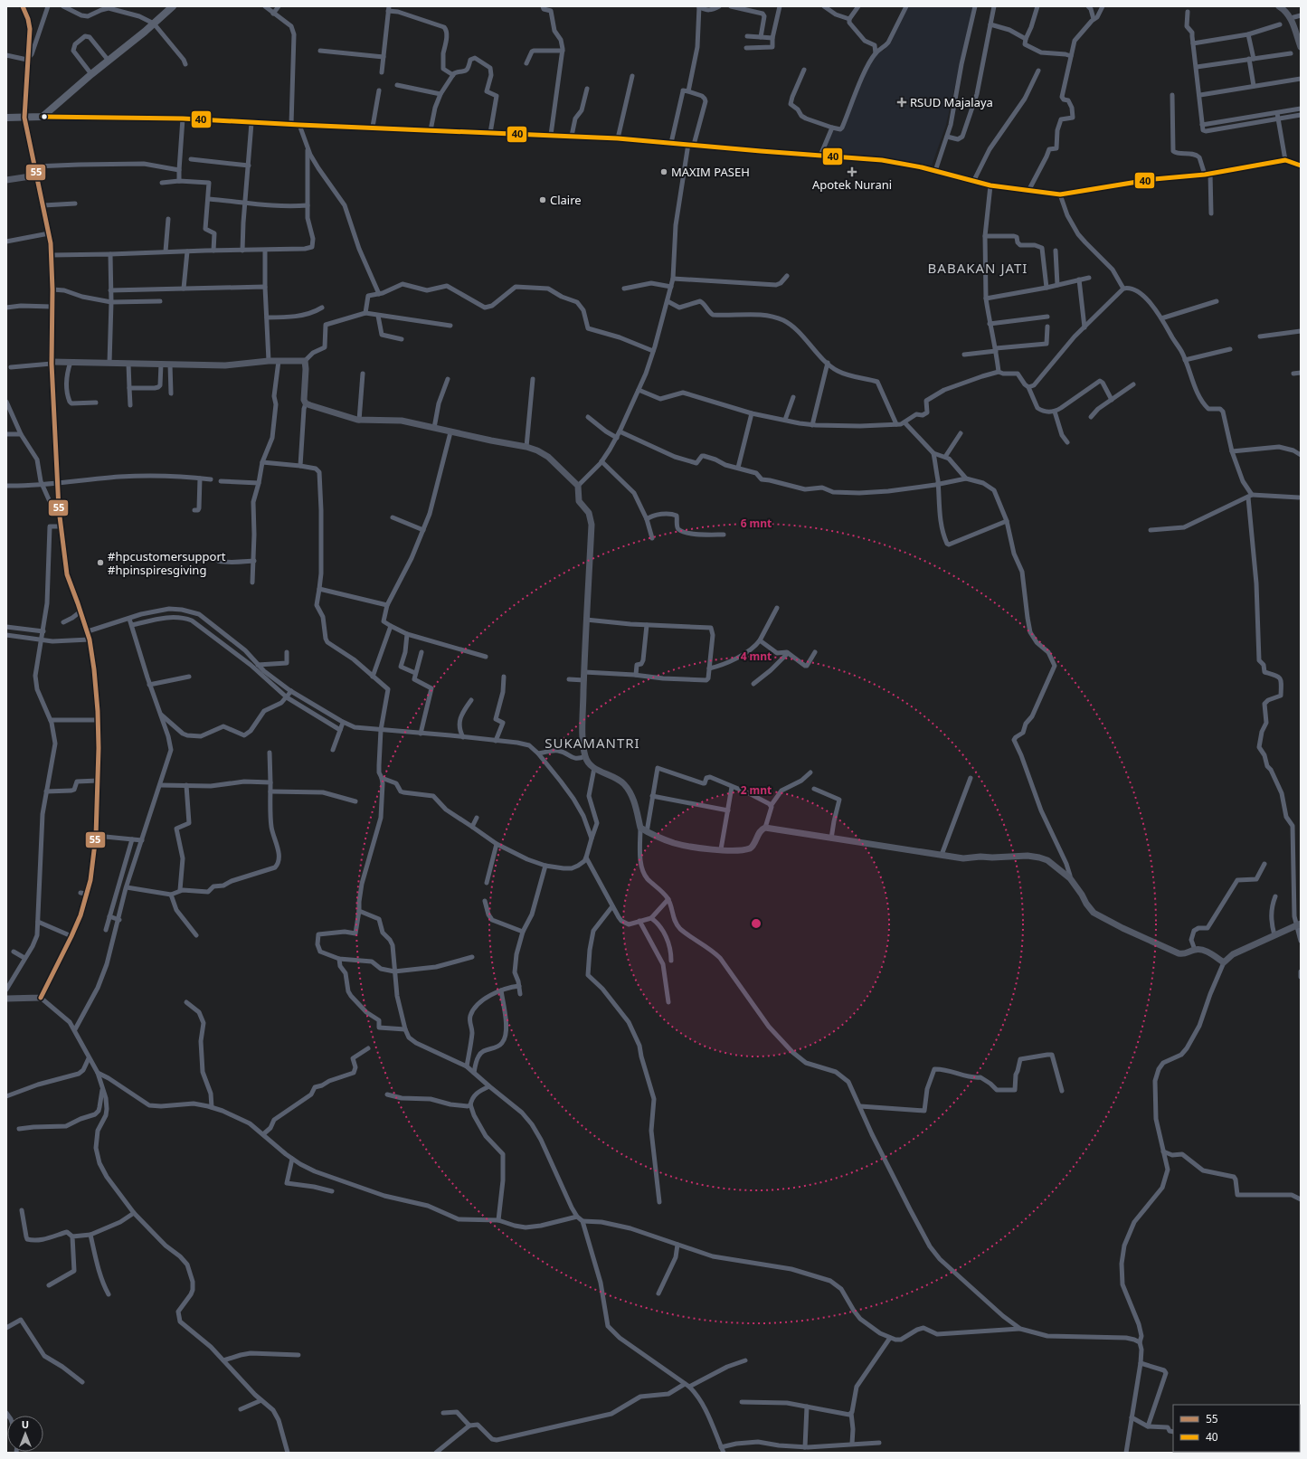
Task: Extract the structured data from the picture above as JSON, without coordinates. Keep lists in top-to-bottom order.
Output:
{
  "districts": ["BABAKAN JATI", "SUKAMANTRI"],
  "places": {
    "health": ["RSUD Majalaya", "Apotek Nurani"],
    "other": ["MAXIM PASEH", "Claire", "#hpcustomersupport #hpinspiresgiving"]
  },
  "lines": ["transit line 55", "transit line 40"],
  "legend": ["55", "40"],
  "north": "top",
  "rings": ["6 mnt", "4 mnt", "2 mnt"]
}
